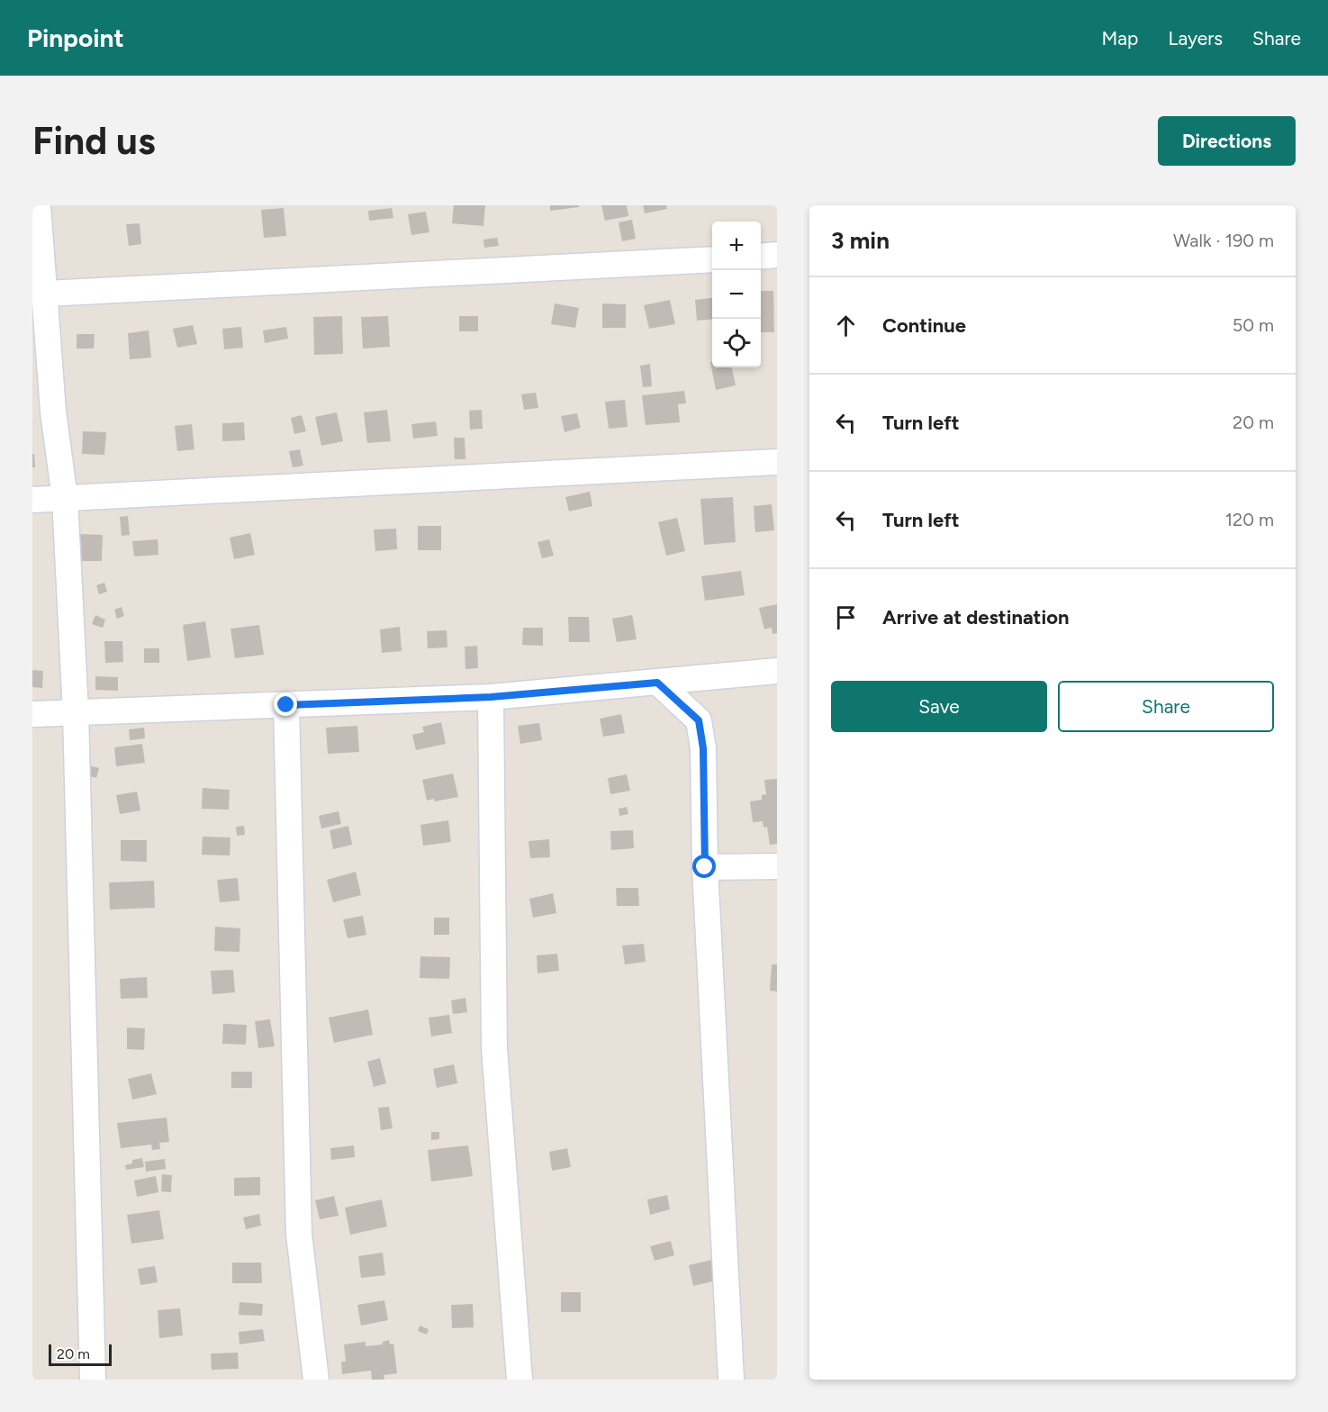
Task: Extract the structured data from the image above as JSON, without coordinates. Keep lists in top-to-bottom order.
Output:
{
  "scale_bar": "20 m",
  "page": {
    "header": "Pinpoint",
    "nav": ["Map", "Layers", "Share"],
    "buttons": [
      "Directions",
      ["Save", "Share"]
    ],
    "title": "Find us",
    "heading": ["3 min", "Walk · 190 m"],
    "map_buttons": ["+", "−"],
    "list": [
      ["Continue", "50 m"],
      ["Turn left", "20 m"],
      ["Turn left", "120 m"],
      "Arrive at destination"
    ],
    "scale": "20 m"
  }
}
